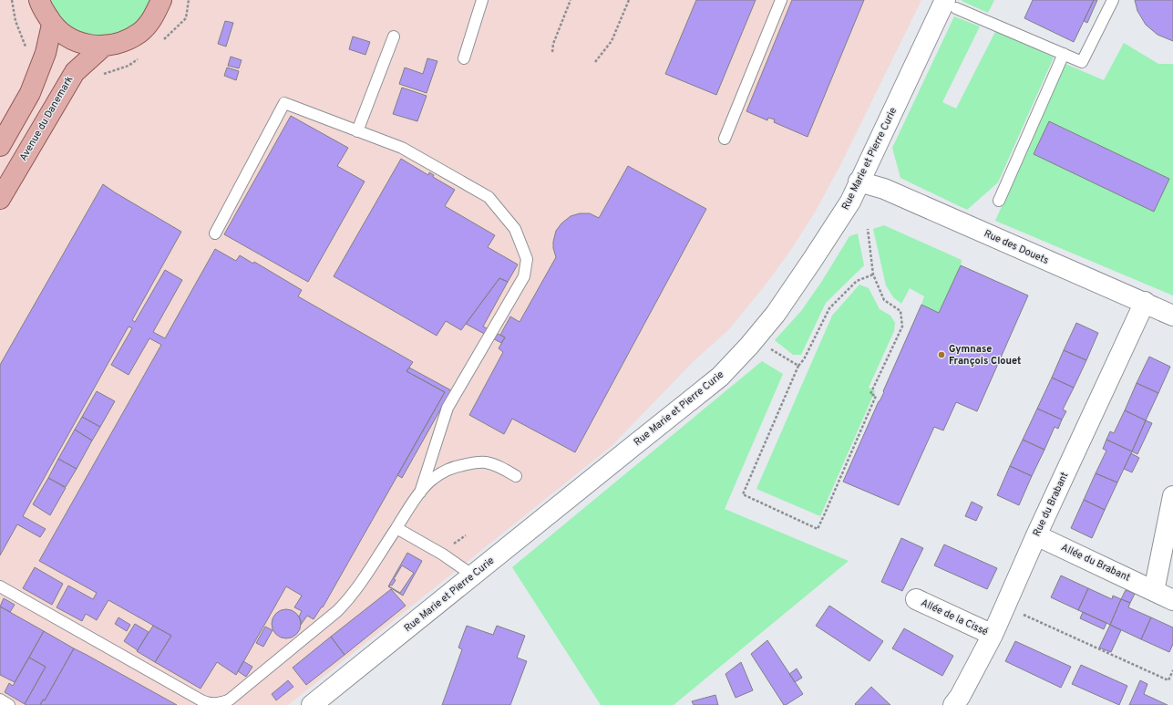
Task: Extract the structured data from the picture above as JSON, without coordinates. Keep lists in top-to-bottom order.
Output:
{
  "streets": {
    "main road": ["Avenue du Danemark"],
    "street": [
      "Rue Marie et Pierre Curie",
      "Rue des Douets",
      "Rue du Brabant",
      "Allée du Brabant",
      "Allée de la Cissé"
    ]
  },
  "crossings": [
    ["Rue Marie et Pierre Curie", "Rue des Douets"],
    ["Rue des Douets", "Rue du Brabant"],
    ["Rue du Brabant", "Allée du Brabant"],
    ["Rue du Brabant", "Allée de la Cissé"]
  ],
  "places": ["Gymnase François Clouet"]
}
